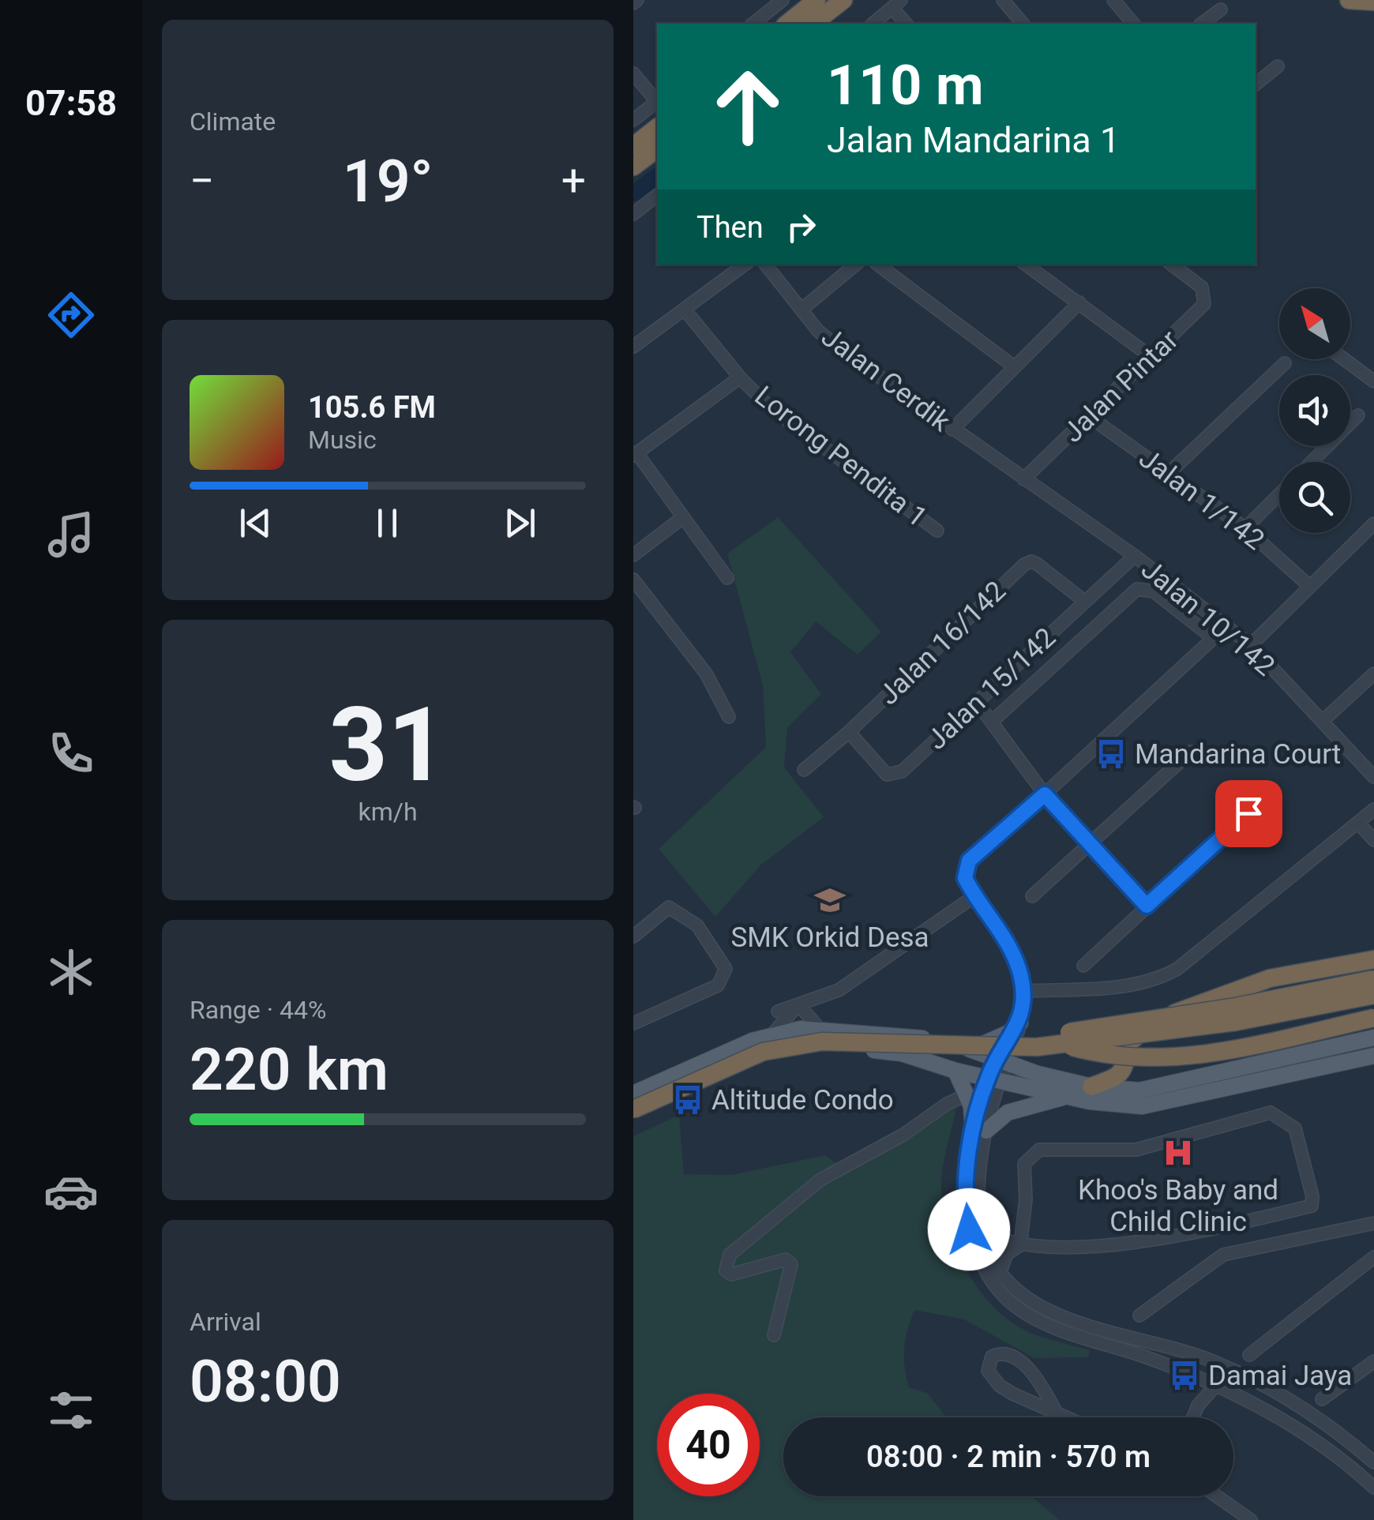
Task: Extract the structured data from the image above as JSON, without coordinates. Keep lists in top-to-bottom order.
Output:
{
  "streets": {
    "street": [
      "Jalan Cerdik",
      "Jalan Pintar",
      "Lorong Pendita 1",
      "Jalan 1/142",
      "Jalan 10/142",
      "Jalan 16/142",
      "Jalan 15/142"
    ]
  },
  "crossings": [
    ["Jalan Cerdik", "Jalan Pintar"],
    ["Jalan Cerdik", "Jalan 10/142"],
    ["Jalan Pintar", "Jalan 1/142"],
    ["Jalan Pintar", "Jalan 10/142"],
    ["Jalan 10/142", "Jalan 15/142"],
    ["Jalan 16/142", "Jalan 15/142"]
  ],
  "places": {
    "bus stop": ["Mandarina Court", "Altitude Condo", "Damai Jaya"],
    "school or university": ["SMK Orkid Desa"],
    "hospital": ["Khoo's Baby and Child Clinic"]
  },
  "north": "top left",
  "page": {
    "tabs": "07:58",
    "tile": [
      "Climate",
      ["31", "km/h"],
      ["Range · 44%", "220 km"],
      ["Arrival", "08:00"]
    ],
    "turn": ["110 m", "Jalan Mandarina 1"],
    "heat": ["−", "19°", "+"],
    "then": "Then",
    "song": ["105.6 FM", "Music"],
    "limit": "40",
    "trip": "08:00 · 2 min · 570 m"
  }
}
